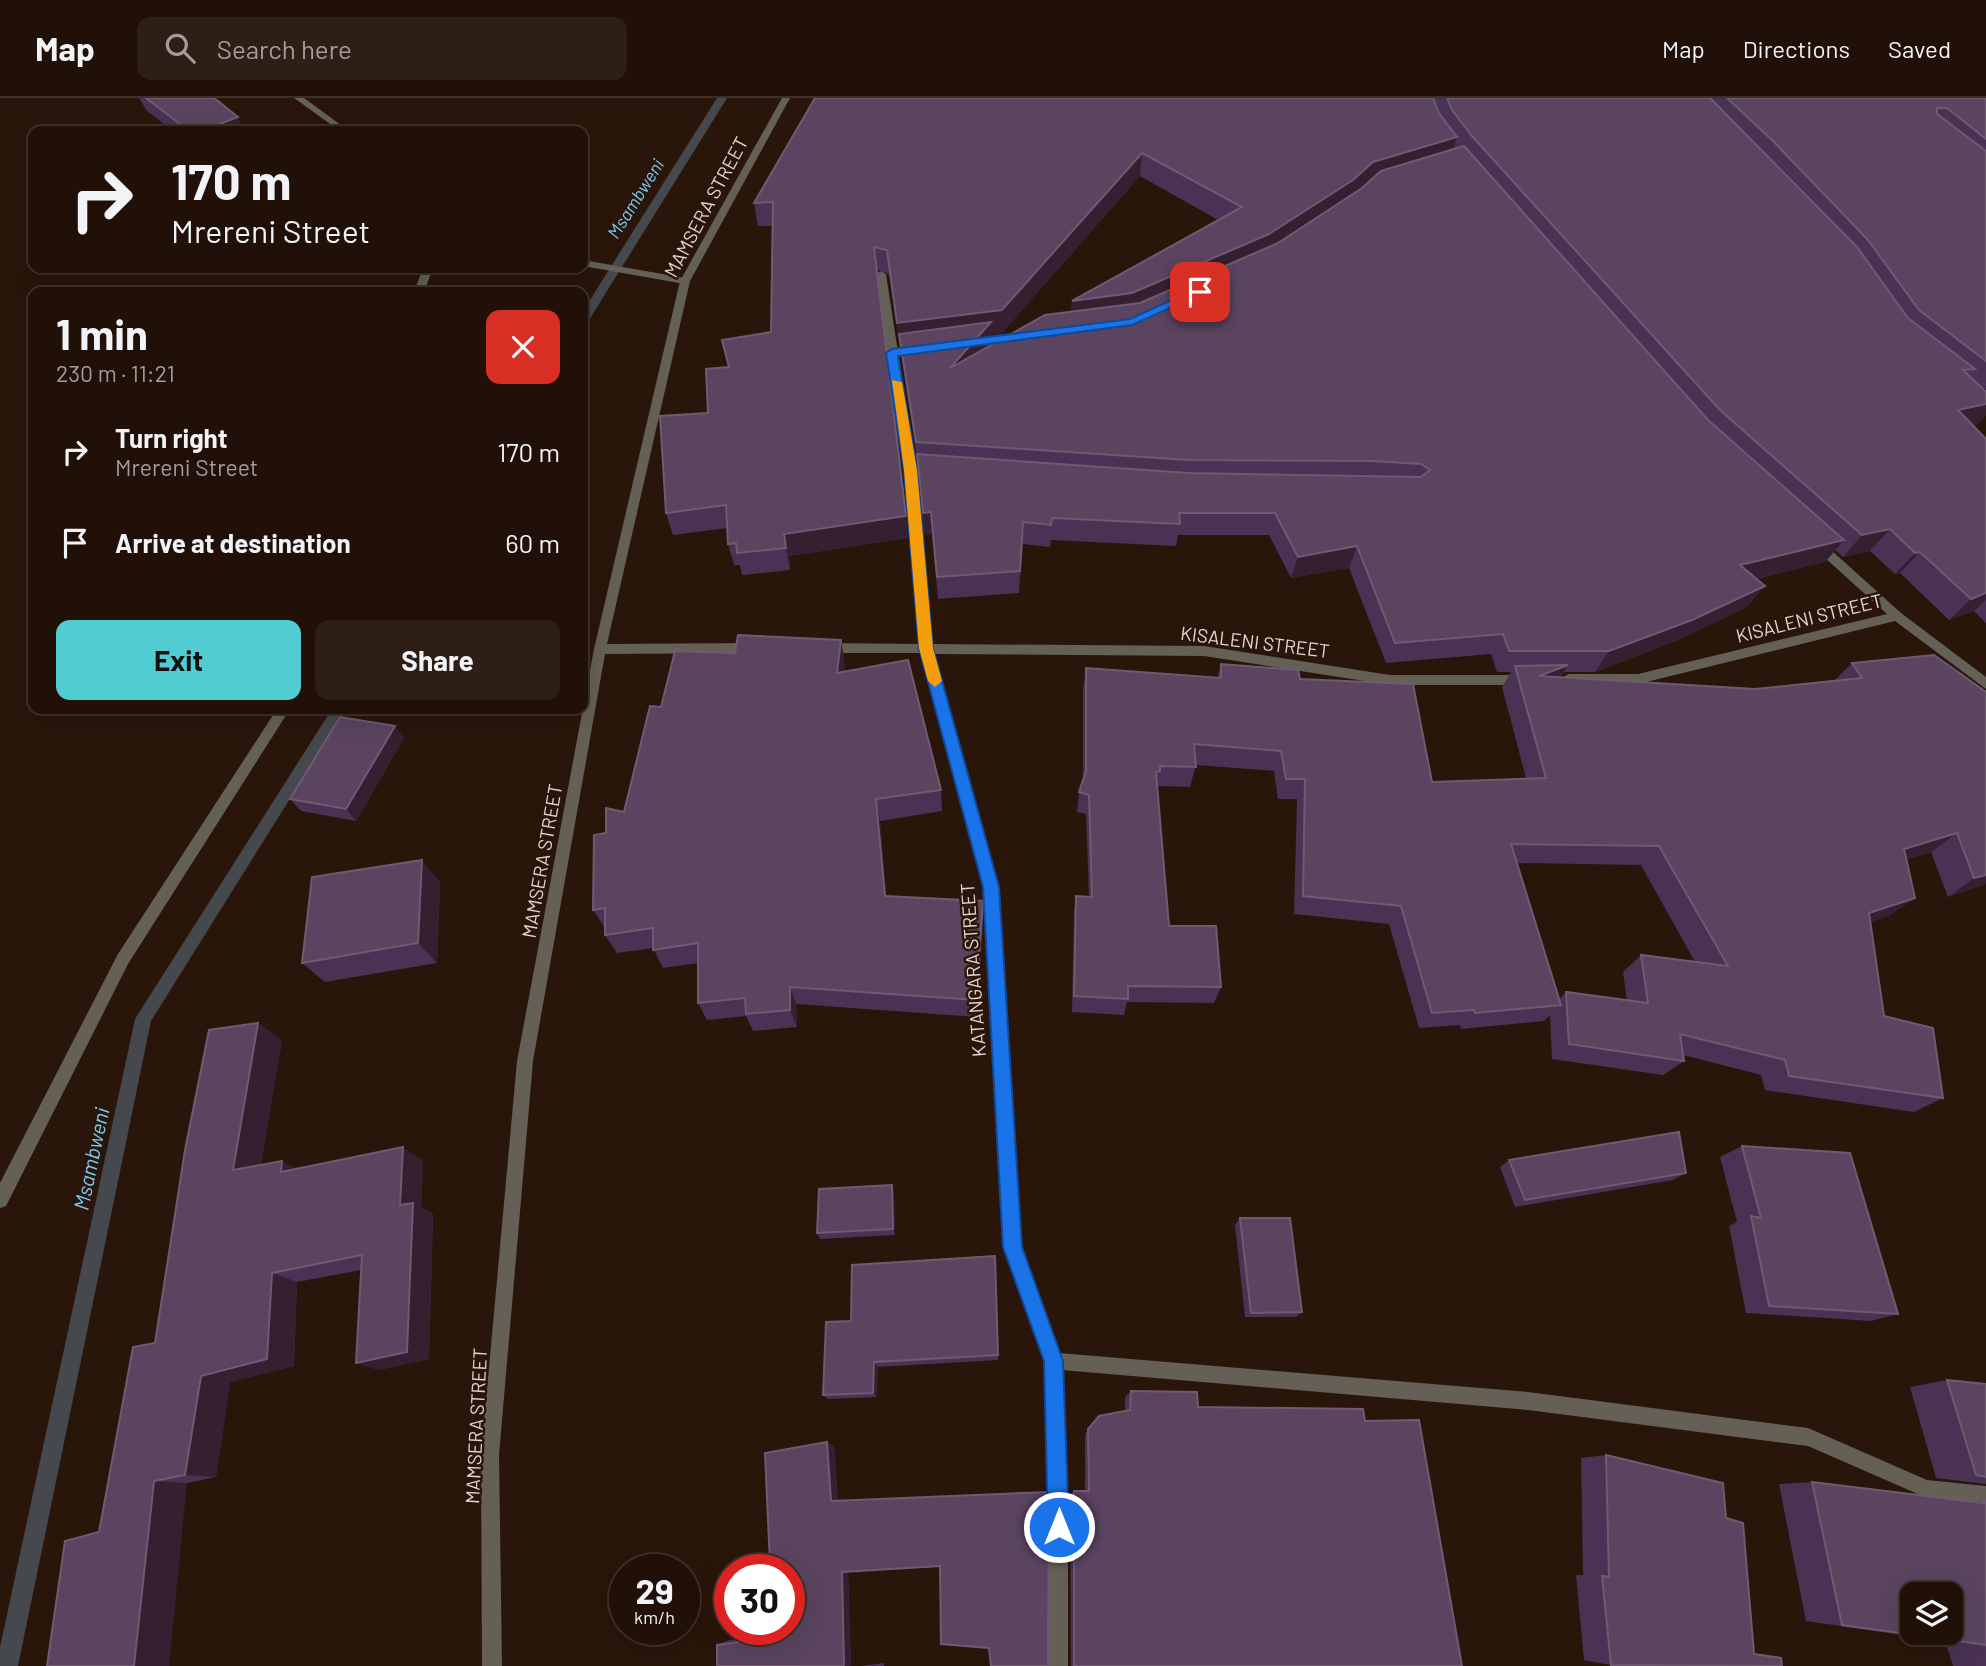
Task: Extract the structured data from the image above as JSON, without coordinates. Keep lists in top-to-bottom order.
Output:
{
  "streets": {
    "street": ["MAMSERA STREET", "KISALENI STREET", "KATANGARA STREET"]
  },
  "crossings": [
    ["KISALENI STREET", "KATANGARA STREET"]
  ],
  "water": ["Msambweni"],
  "page": {
    "header": "Map",
    "search": "Search here",
    "nav": ["Map", "Directions", "Saved"],
    "turn": ["170 m", "Mrereni Street"],
    "heading": ["1 min", "230 m · 11:21"],
    "list": [
      {
        "name": "Turn right",
        "note": "Mrereni Street",
        "value": "170 m"
      },
      {
        "name": "Arrive at destination",
        "value": "60 m"
      }
    ],
    "buttons": ["Exit", "Share"],
    "speed": "29 km/h",
    "limit": "30"
  }
}
